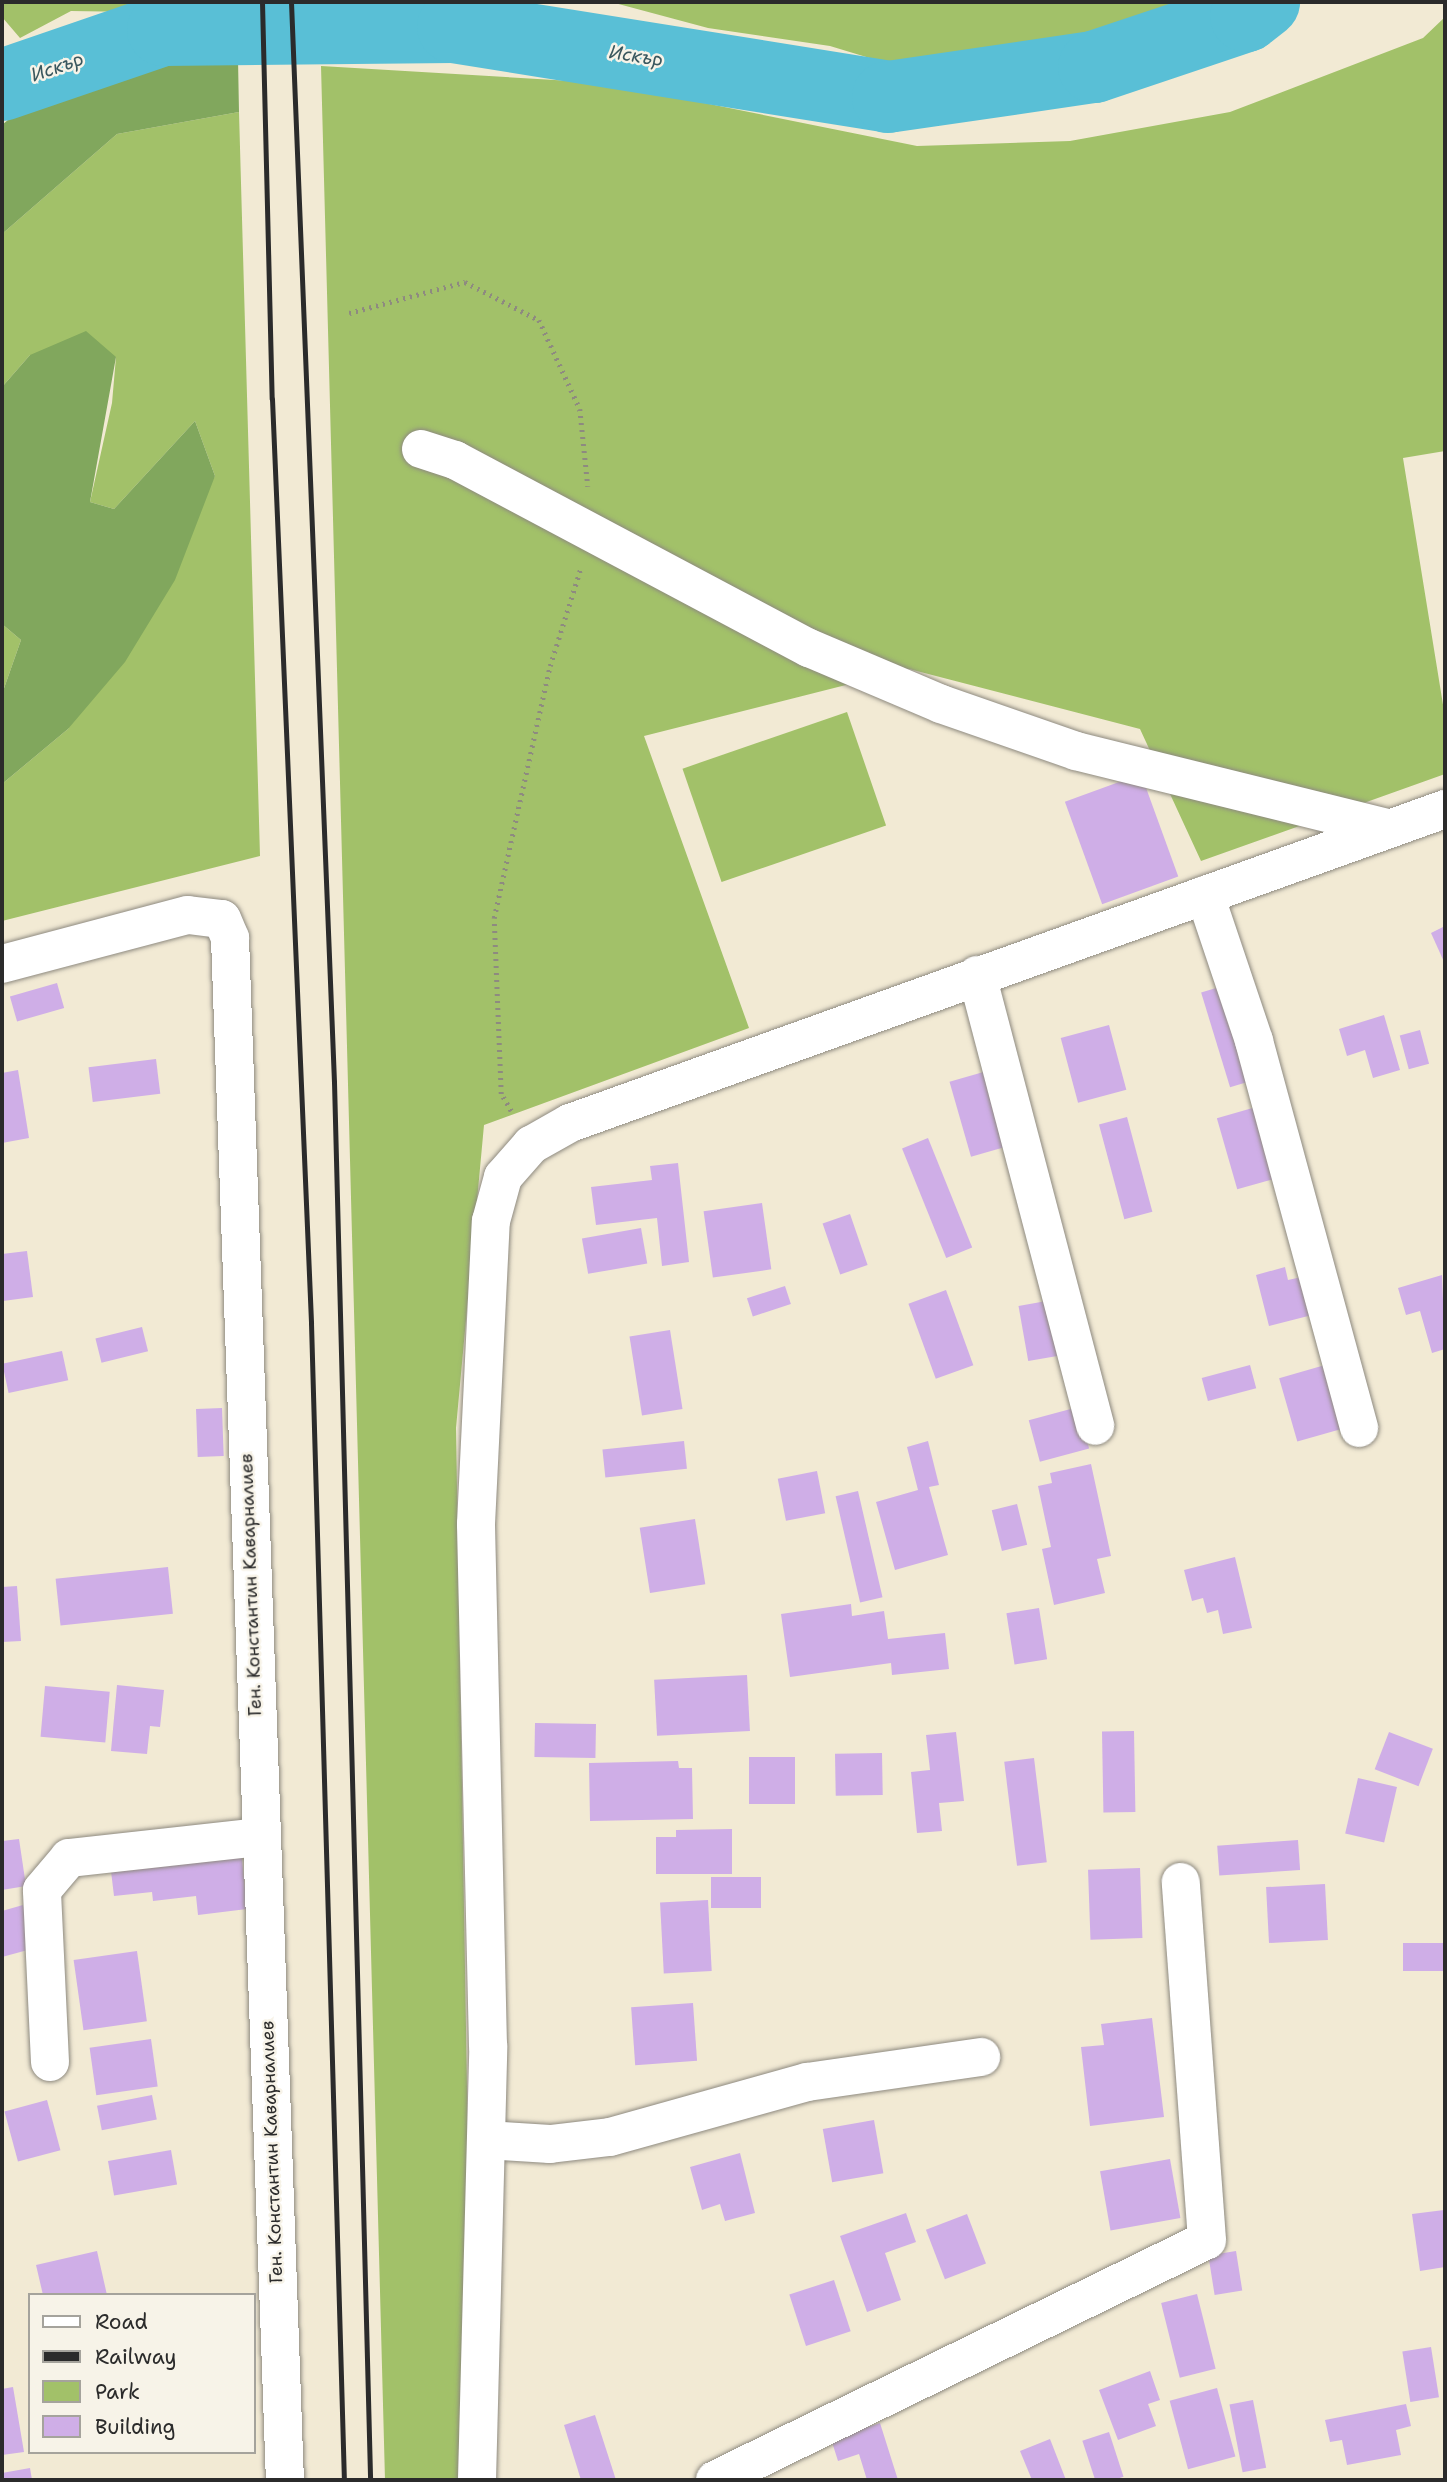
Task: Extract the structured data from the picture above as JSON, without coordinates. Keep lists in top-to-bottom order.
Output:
{
  "streets": {
    "street": ["Ген. Константин Каварналиев"]
  },
  "water": ["Искър"],
  "legend": [
    "Road",
    "Railway",
    "Park",
    "Building"
  ]
}
